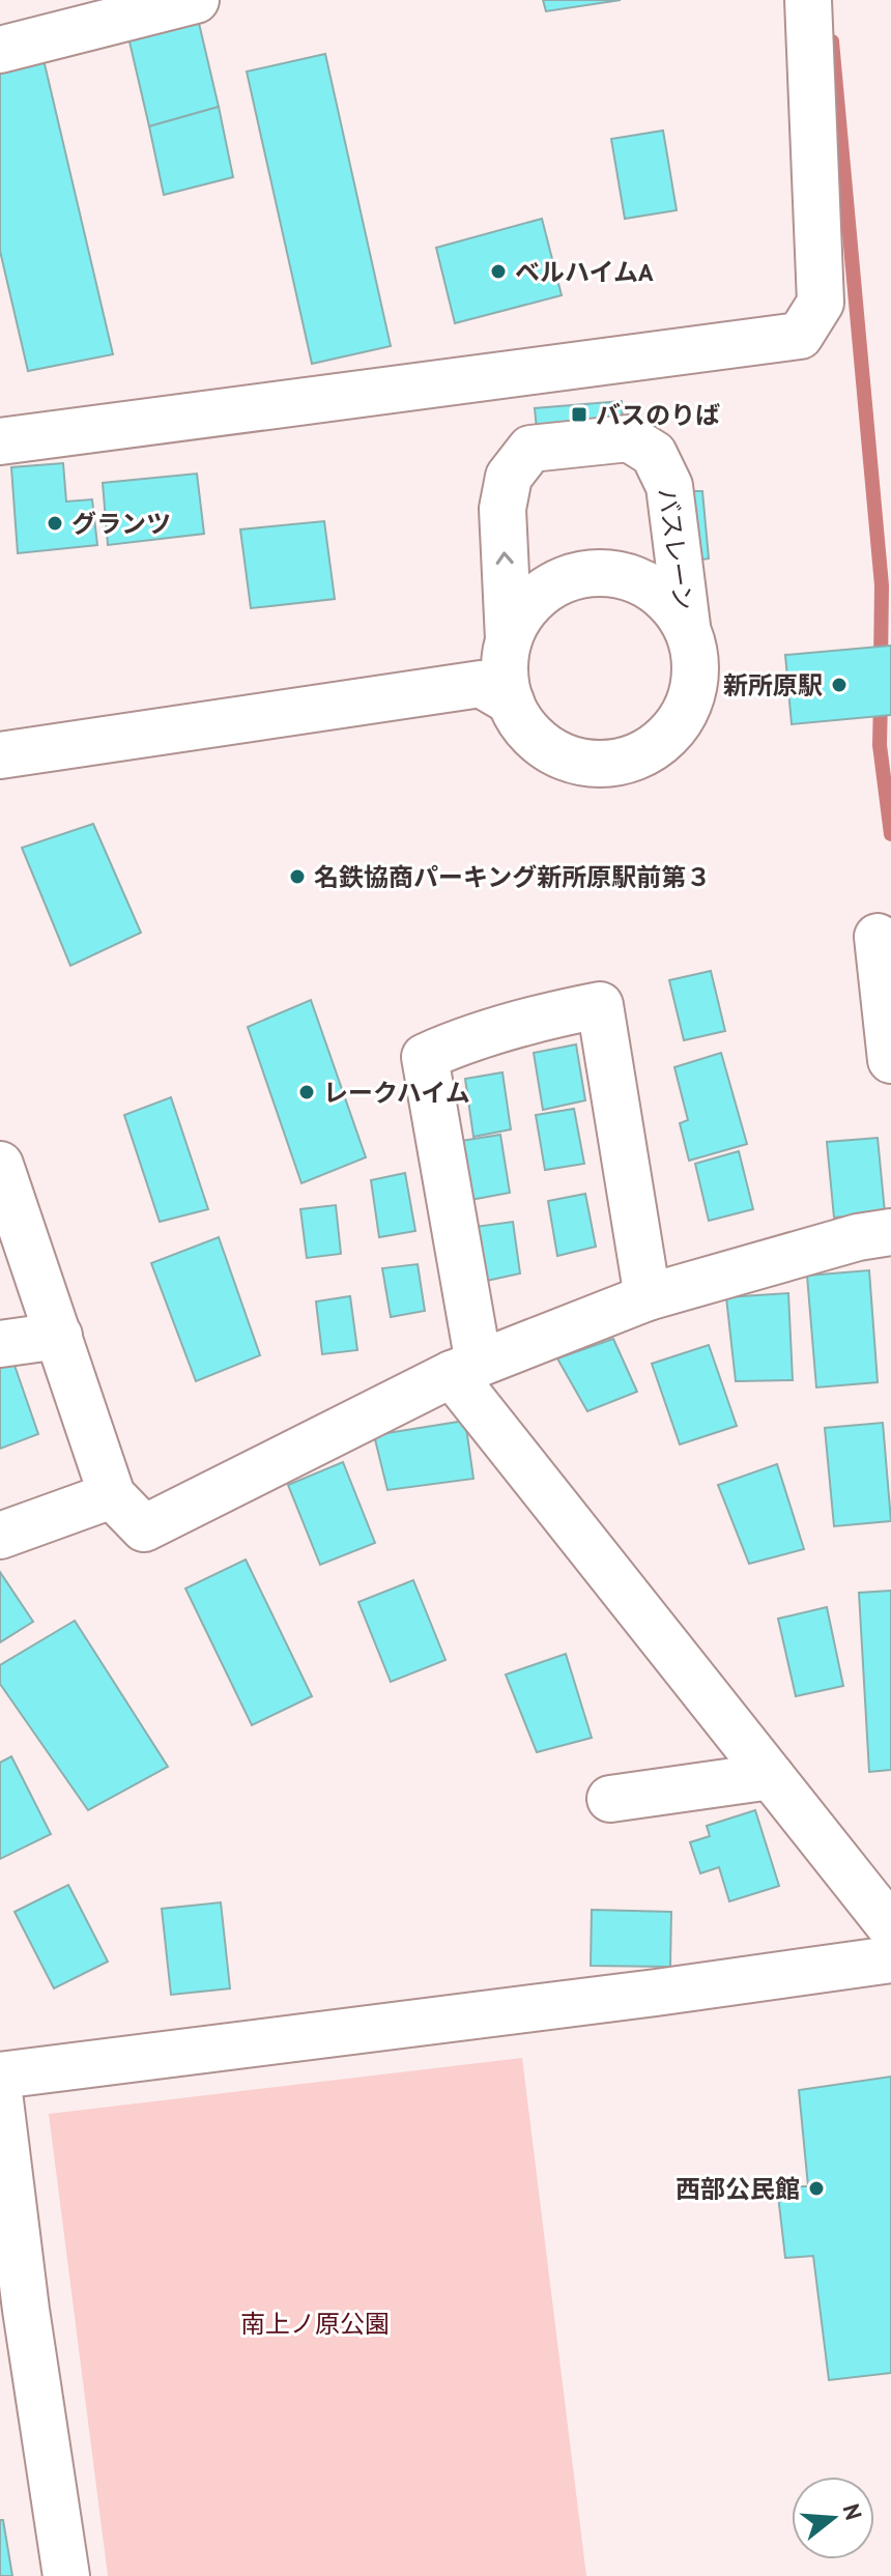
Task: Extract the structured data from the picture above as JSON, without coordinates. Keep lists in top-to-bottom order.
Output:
{
  "streets": {
    "street": ["バスレーン"]
  },
  "parks": ["南上ノ原公園"],
  "places": {
    "other": [
      "ベルハイムA",
      "グランツ",
      "新所原駅",
      "名鉄協商パーキング新所原駅前第３",
      "レークハイム",
      "西部公民館"
    ],
    "transit": ["バスのりば"]
  },
  "north": "right"
}
